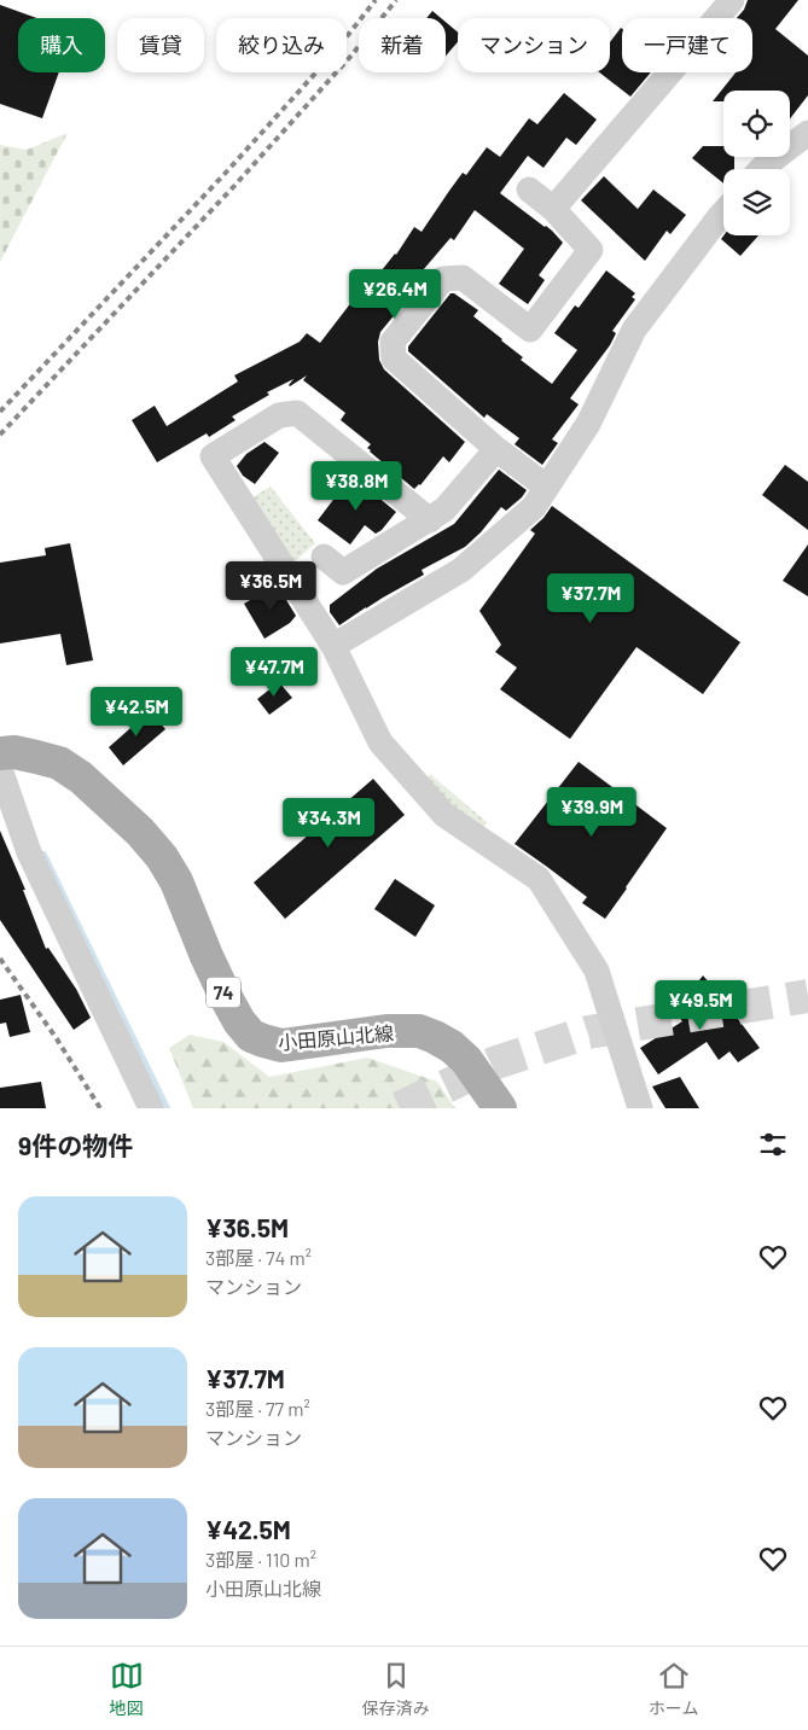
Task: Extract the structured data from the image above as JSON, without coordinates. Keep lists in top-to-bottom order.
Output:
{
  "streets": {
    "main road": ["74", "小田原山北線"]
  },
  "page": {
    "chip": [
      "購入",
      "賃貸",
      "絞り込み",
      "新着",
      "マンション",
      "一戸建て"
    ],
    "price": [
      "¥26.4M",
      "¥38.8M",
      "¥36.5M",
      "¥37.7M",
      "¥47.7M",
      "¥42.5M",
      "¥39.9M",
      "¥34.3M",
      "¥49.5M"
    ],
    "heading": "9件の物件",
    "list": [
      {
        "name": "¥36.5M",
        "note": "3部屋 · 74 m² · マンション"
      },
      {
        "name": "¥37.7M",
        "note": "3部屋 · 77 m² · マンション"
      },
      {
        "name": "¥42.5M",
        "note": "3部屋 · 110 m² · 小田原山北線"
      }
    ],
    "tabs": ["地図", "保存済み", "ホーム"]
  }
}
